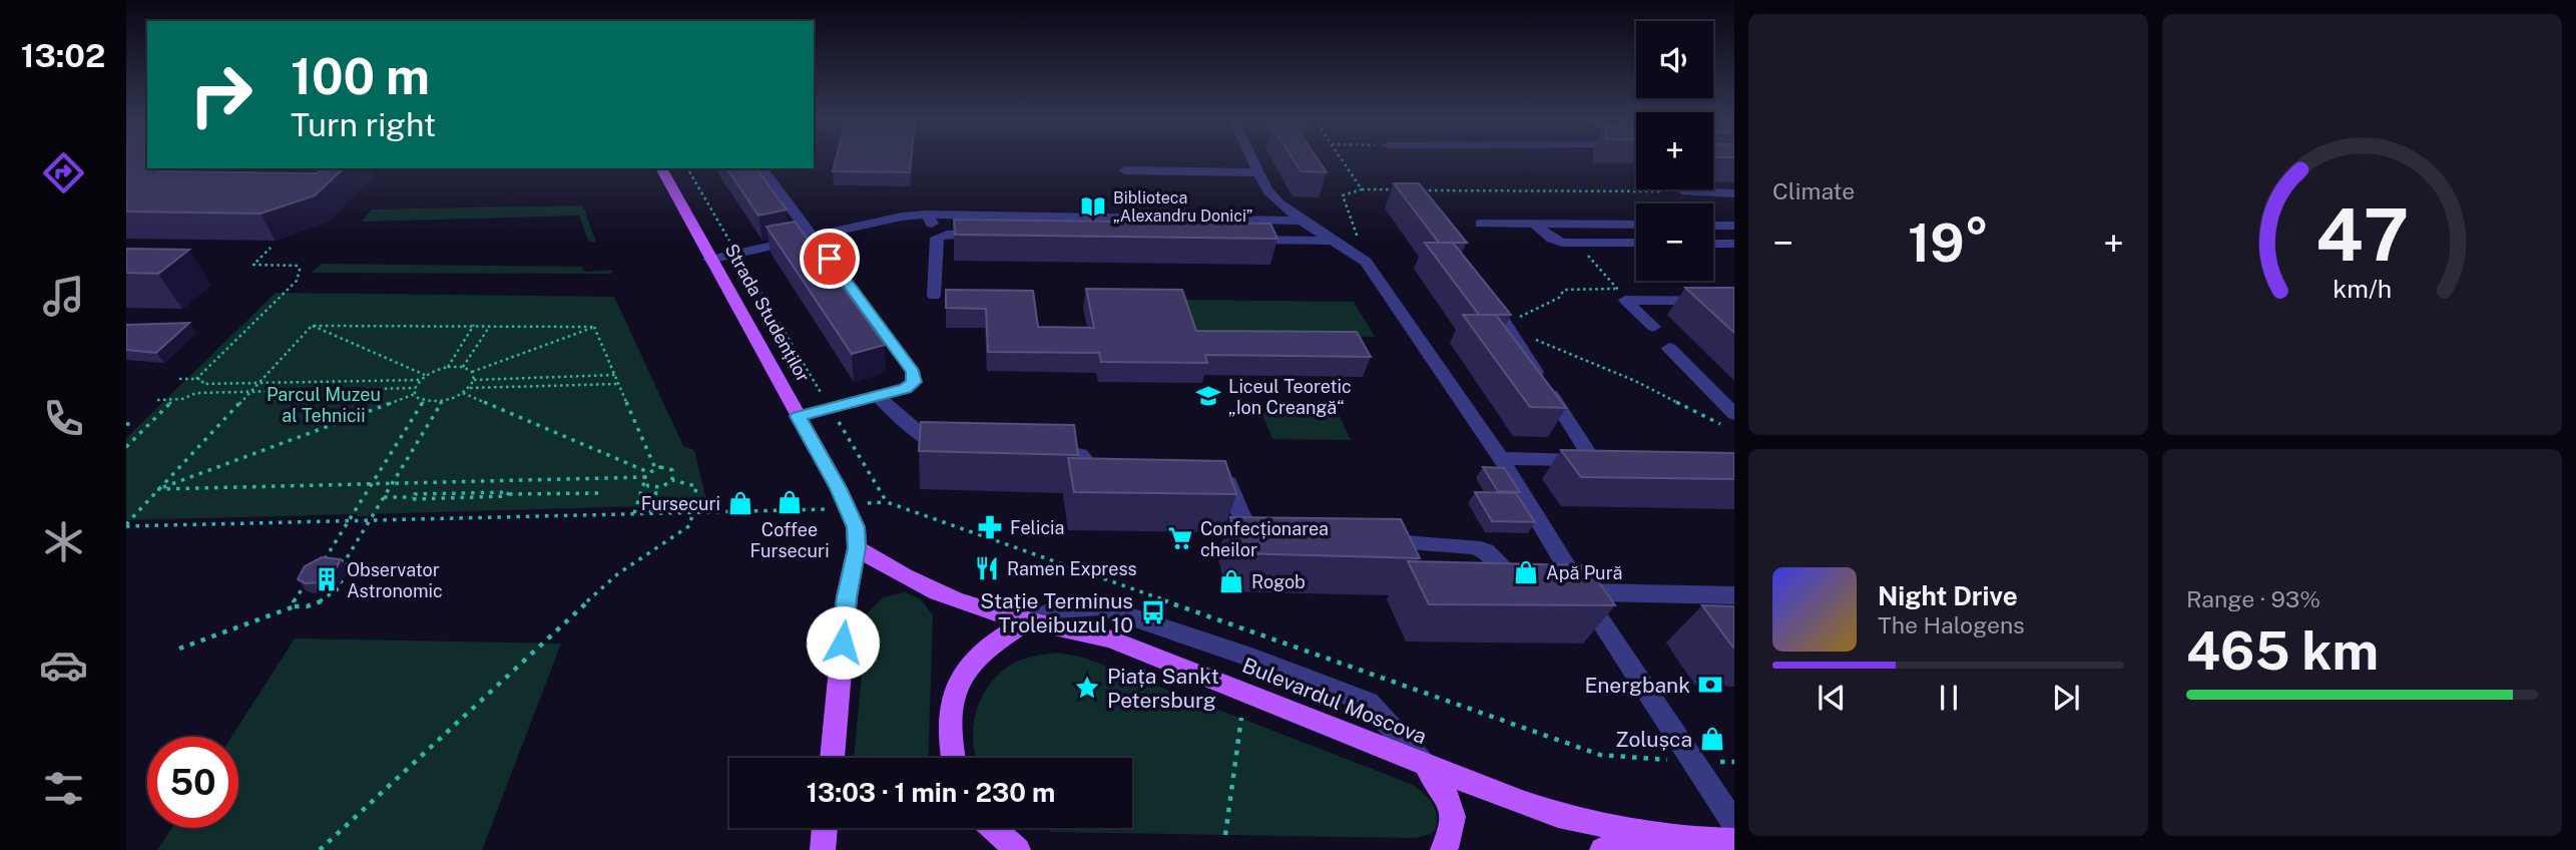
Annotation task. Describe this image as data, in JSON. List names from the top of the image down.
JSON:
{
  "streets": {
    "main road": ["Strada Studenților", "Bulevardul Moscova"]
  },
  "crossings": [
    ["Strada Studenților", "Bulevardul Moscova"]
  ],
  "parks": ["Parcul Muzeu al Tehnicii"],
  "places": {
    "library": ["Biblioteca „Alexandru Donici”"],
    "school or university": ["Liceul Teoretic „Ion Creangă“"],
    "shop": [
      "Coffee Fursecuri",
      "Fursecuri",
      "Apă Pură",
      "Rogob",
      "Zolușca"
    ],
    "pharmacy": ["Felicia"],
    "supermarket": ["Confecționarea cheilor"],
    "restaurant": ["Ramen Express"],
    "building": ["Observator Astronomic"],
    "bus stop": ["Stație Terminus Troleibuzul 10"],
    "bank": ["Energbank"],
    "place": ["Piața Sankt Petersburg"]
  },
  "page": {
    "tabs": "13:02",
    "tile": [
      "Climate",
      ["Range · 93%", "465 km"]
    ],
    "map_buttons": ["+", "−"],
    "turn": ["100 m", "Turn right"],
    "heat": ["−", "19°", "+"],
    "song": ["Night Drive", "The Halogens"],
    "limit": "50",
    "trip": "13:03 · 1 min · 230 m",
    "gauge": ["47", "km/h"]
  }
}
